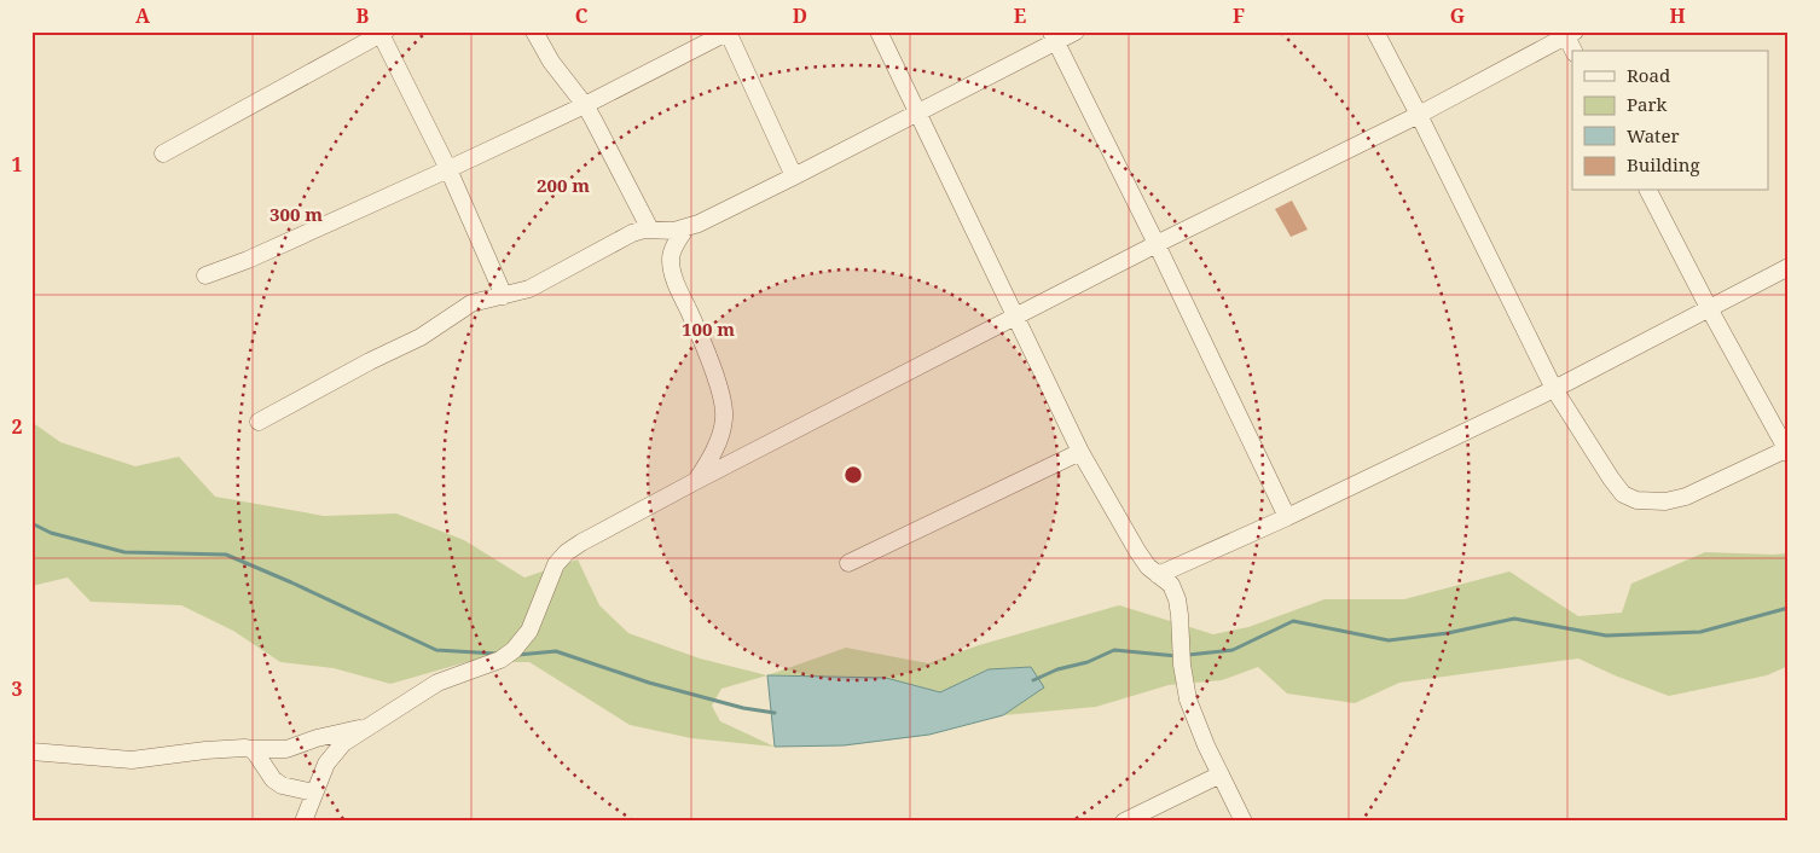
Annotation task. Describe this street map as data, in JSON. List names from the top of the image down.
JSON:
{
  "legend": [
    "Road",
    "Park",
    "Water",
    "Building"
  ],
  "grid": {
    "columns": [
      "A",
      "B",
      "C",
      "D",
      "E",
      "F",
      "G",
      "H"
    ],
    "rows": ["1", "2", "3"]
  },
  "rings": ["200 m", "300 m", "100 m"]
}
